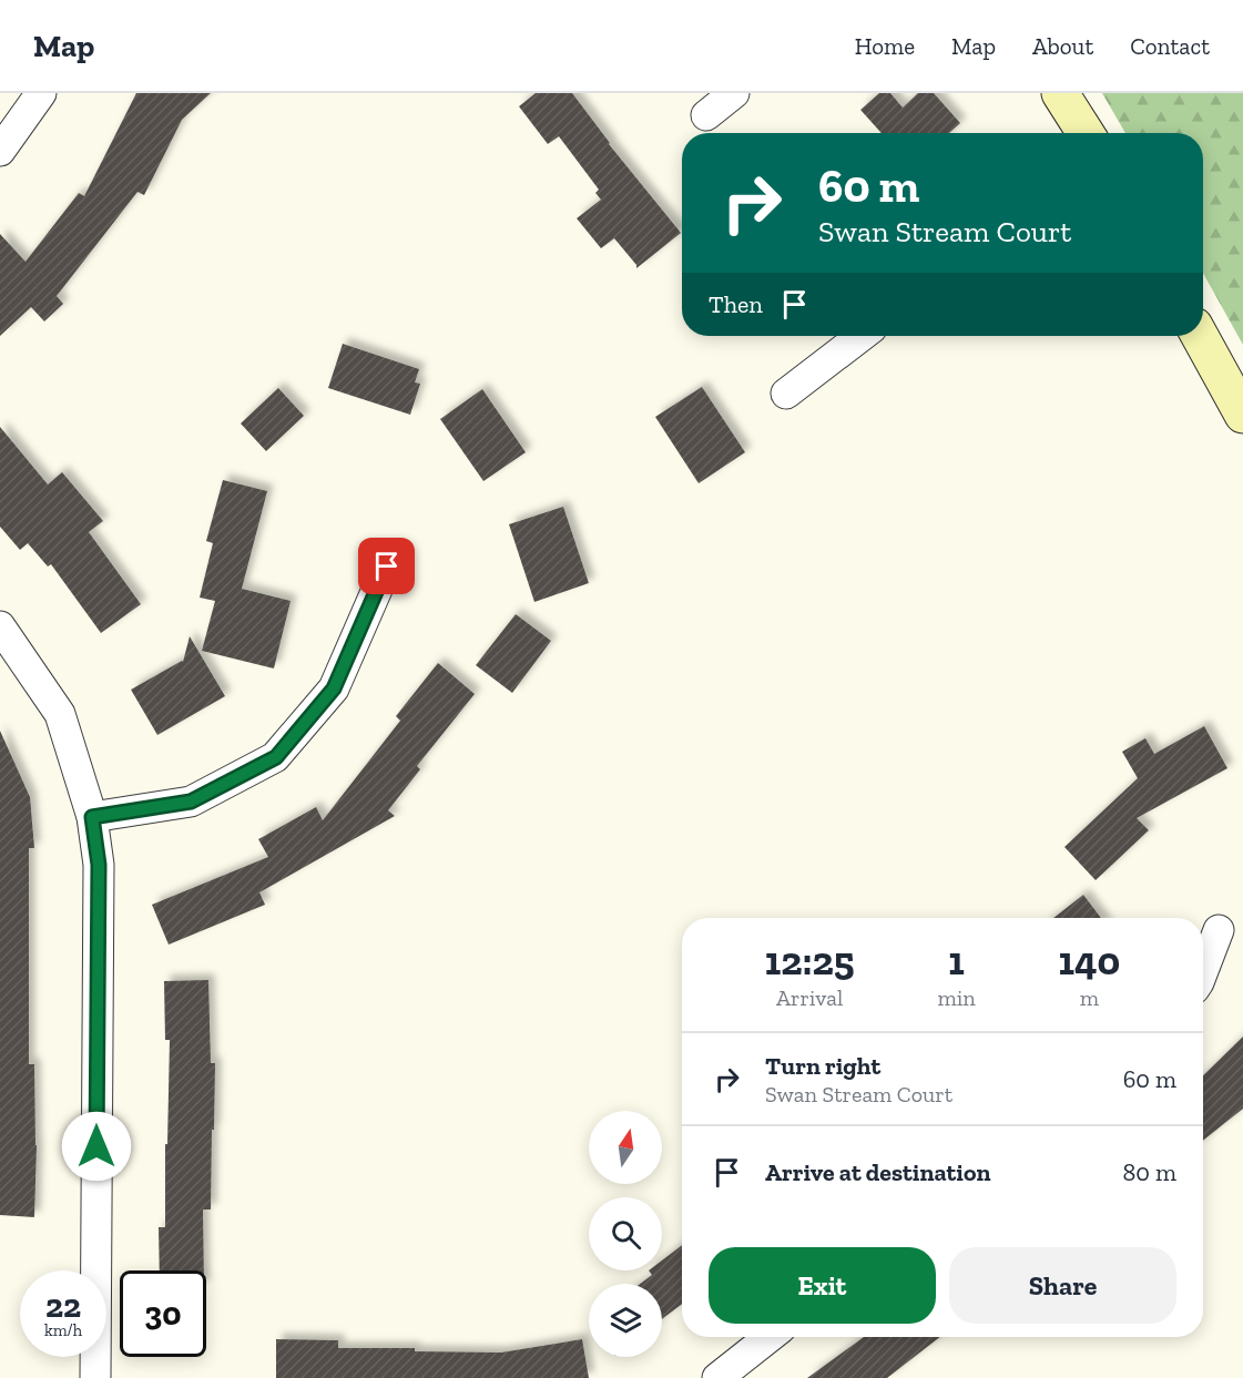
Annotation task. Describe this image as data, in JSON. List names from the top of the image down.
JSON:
{
  "north": "top",
  "page": {
    "header": "Map",
    "nav": [
      "Home",
      "Map",
      "About",
      "Contact"
    ],
    "turn": ["60 m", "Swan Stream Court"],
    "then": "Then",
    "eta": [
      "12:25",
      "Arrival",
      "1",
      "min",
      "140",
      "m"
    ],
    "list": [
      {
        "name": "Turn right",
        "note": "Swan Stream Court",
        "value": "60 m"
      },
      {
        "name": "Arrive at destination",
        "value": "80 m"
      }
    ],
    "buttons": ["Exit", "Share"],
    "speed": "22 km/h",
    "limit": "30"
  }
}
